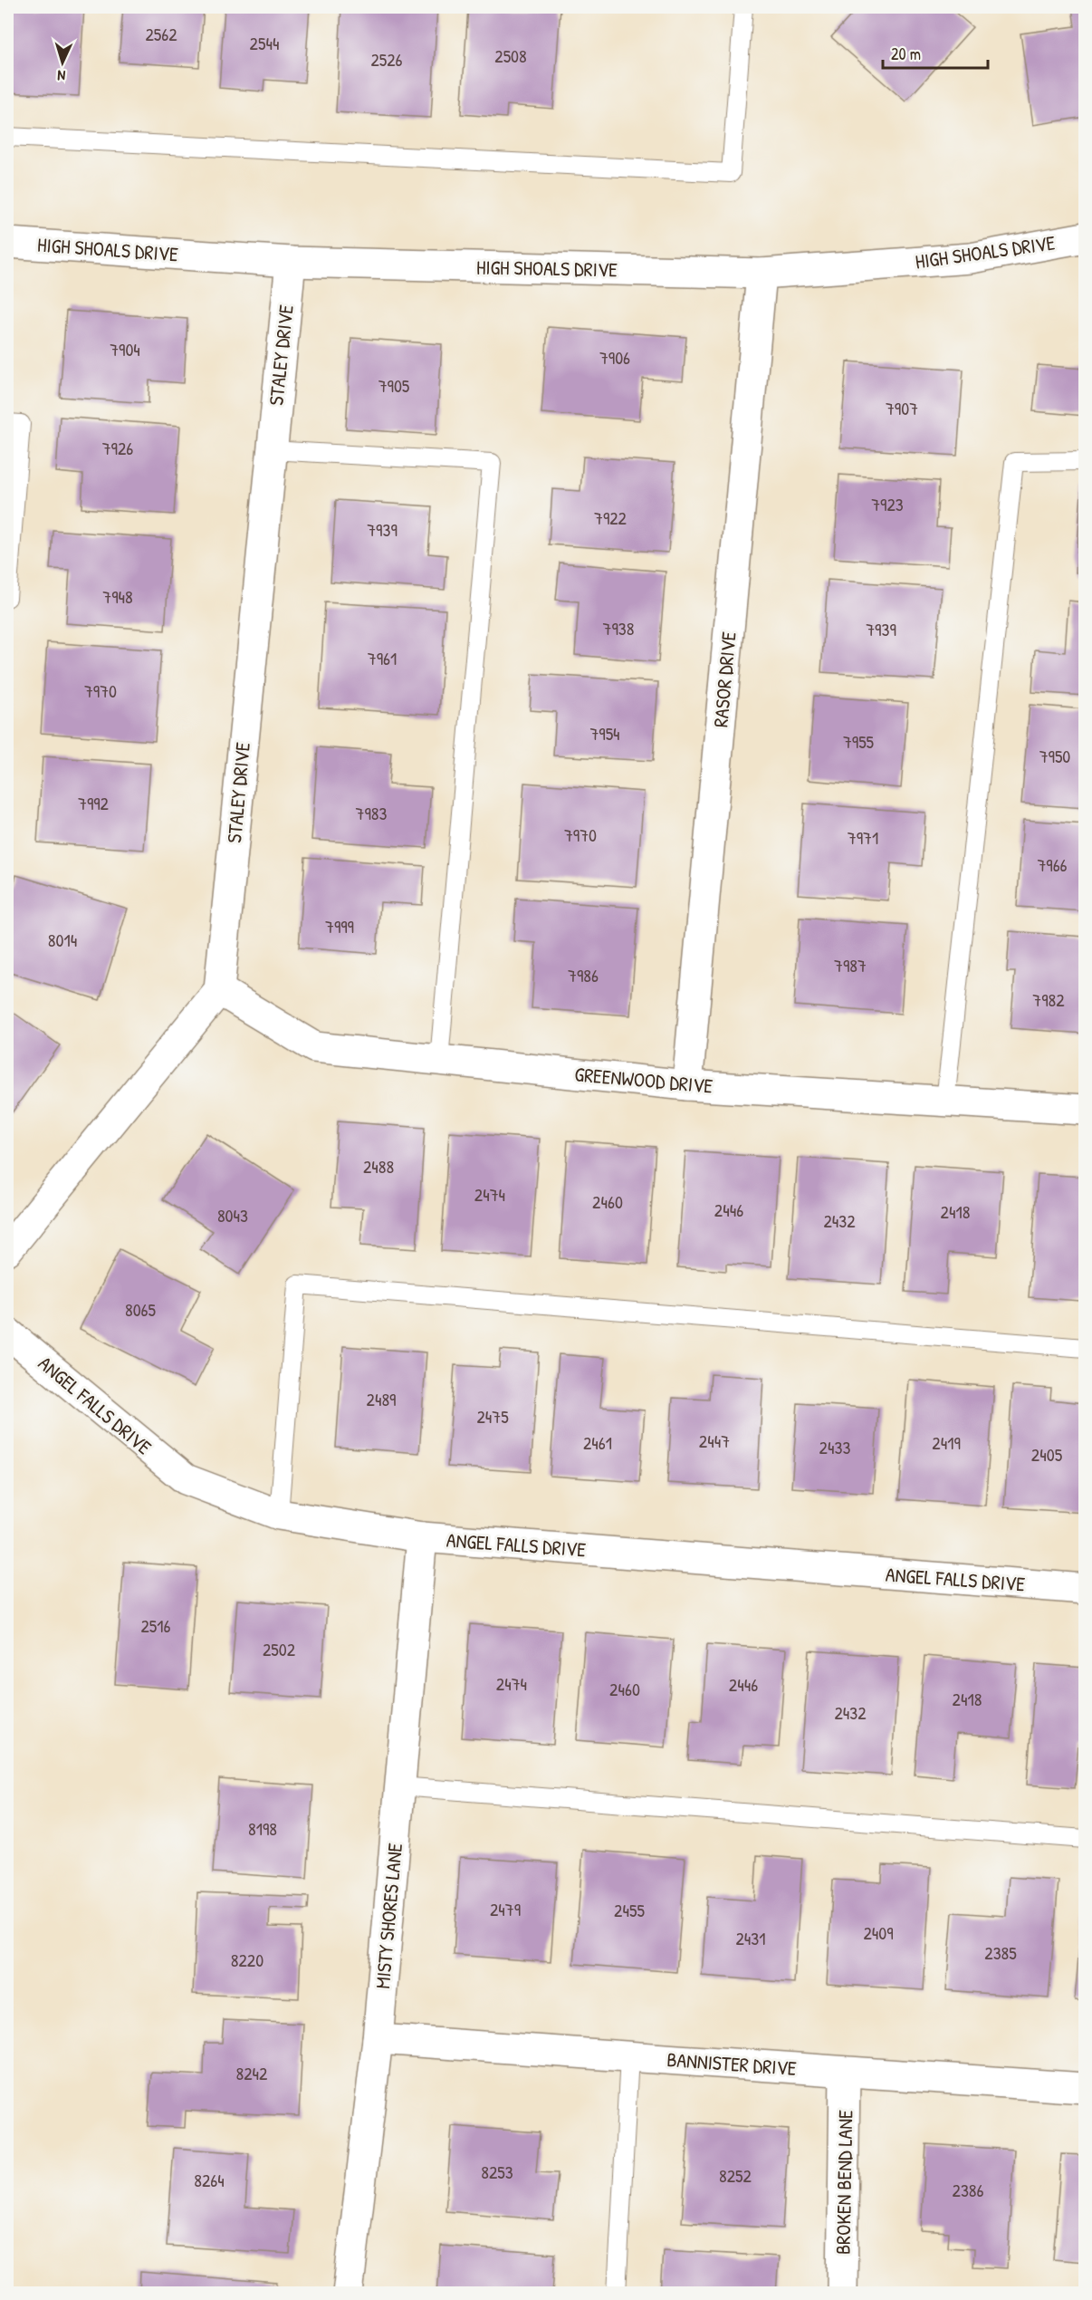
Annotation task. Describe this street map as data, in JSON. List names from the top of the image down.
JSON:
{
  "streets": {
    "street": [
      "HIGH SHOALS DRIVE",
      "STALEY DRIVE",
      "RASOR DRIVE",
      "GREENWOOD DRIVE",
      "ANGEL FALLS DRIVE",
      "MISTY SHORES LANE",
      "BANNISTER DRIVE",
      "BROKEN BEND LANE"
    ]
  },
  "crossings": [
    ["HIGH SHOALS DRIVE", "STALEY DRIVE"],
    ["HIGH SHOALS DRIVE", "RASOR DRIVE"],
    ["STALEY DRIVE", "GREENWOOD DRIVE"],
    ["RASOR DRIVE", "GREENWOOD DRIVE"],
    ["ANGEL FALLS DRIVE", "MISTY SHORES LANE"],
    ["MISTY SHORES LANE", "BANNISTER DRIVE"],
    ["BANNISTER DRIVE", "BROKEN BEND LANE"]
  ],
  "house_numbers": [
    "2562",
    "2544",
    "2508",
    "2526",
    "7904",
    "7906",
    "7905",
    "7907",
    "7926",
    "7923",
    "7922",
    "7939",
    "7948",
    "7938",
    "7939",
    "7961",
    "7970",
    "7954",
    "7955",
    "7950",
    "7992",
    "7983",
    "7970",
    "7971",
    "7966",
    "7999",
    "8014",
    "7987",
    "7986",
    "7982",
    "2488",
    "2474",
    "2460",
    "2446",
    "2418",
    "8043",
    "2432",
    "8065",
    "2489",
    "2475",
    "2447",
    "2461",
    "2419",
    "2433",
    "2405",
    "2516",
    "2502",
    "2474",
    "2446",
    "2460",
    "2418",
    "2432",
    "8198",
    "2479",
    "2455",
    "2409",
    "2431",
    "2385",
    "8220",
    "8242",
    "8253",
    "8252",
    "8264",
    "2386"
  ],
  "scale_bar": "20 m",
  "north": "bottom"
}
